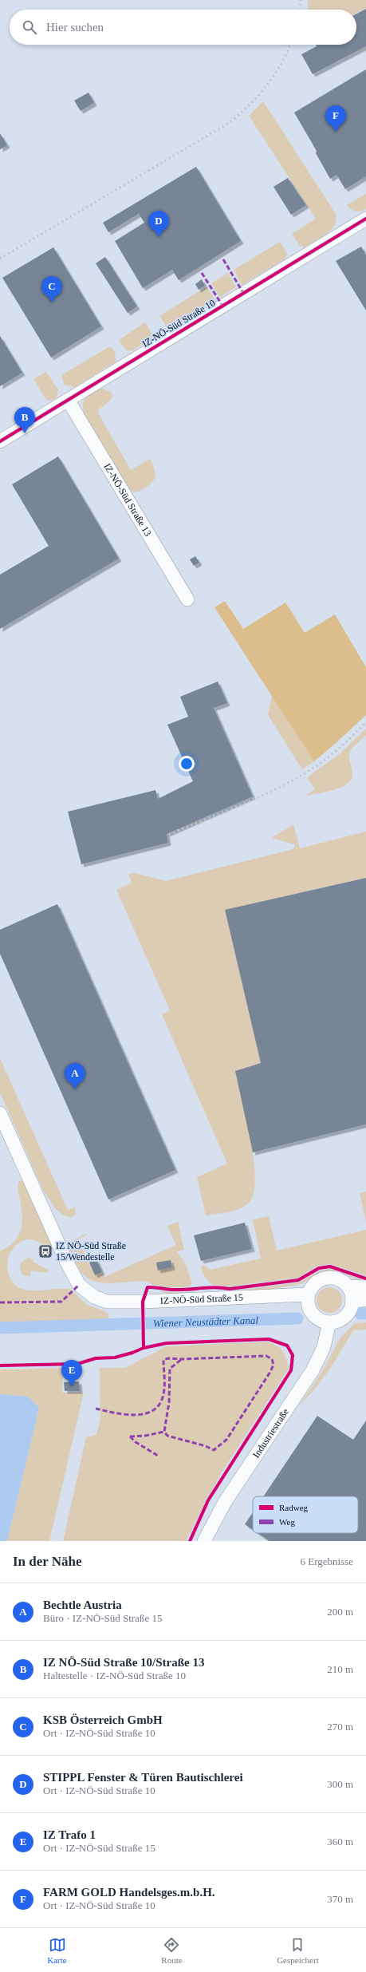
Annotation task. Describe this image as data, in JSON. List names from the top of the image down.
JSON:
{
  "streets": {
    "street": [
      "IZ-NÖ-Süd Straße 10",
      "IZ-NÖ-Süd Straße 13",
      "IZ-NÖ-Süd Straße 15",
      "Industriestraße"
    ]
  },
  "crossings": [
    ["IZ-NÖ-Süd Straße 10", "IZ-NÖ-Süd Straße 13"],
    ["IZ-NÖ-Süd Straße 15", "Industriestraße"]
  ],
  "water": ["Wiener Neustädter Kanal"],
  "places": {
    "bus stop": ["IZ NÖ-Süd Straße 15/Wendestelle"]
  },
  "legend": ["Radweg", "Weg"],
  "page": {
    "search": "Hier suchen",
    "pins": [
      "F",
      "D",
      "C",
      "B",
      "A",
      "E"
    ],
    "heading": ["In der Nähe", "6 Ergebnisse"],
    "list": [
      {
        "mark": "A",
        "name": "Bechtle Austria",
        "note": "Büro · IZ-NÖ-Süd Straße 15",
        "value": "200 m"
      },
      {
        "mark": "B",
        "name": "IZ NÖ-Süd Straße 10/Straße 13",
        "note": "Haltestelle · IZ-NÖ-Süd Straße 10",
        "value": "210 m"
      },
      {
        "mark": "C",
        "name": "KSB Österreich GmbH",
        "note": "Ort · IZ-NÖ-Süd Straße 10",
        "value": "270 m"
      },
      {
        "mark": "D",
        "name": "STIPPL Fenster & Türen Bautischlerei",
        "note": "Ort · IZ-NÖ-Süd Straße 10",
        "value": "300 m"
      },
      {
        "mark": "E",
        "name": "IZ Trafo 1",
        "note": "Ort · IZ-NÖ-Süd Straße 15",
        "value": "360 m"
      },
      {
        "mark": "F",
        "name": "FARM GOLD Handelsges.m.b.H.",
        "note": "Ort · IZ-NÖ-Süd Straße 10",
        "value": "370 m"
      }
    ],
    "nav": ["Karte", "Route", "Gespeichert"]
  }
}
